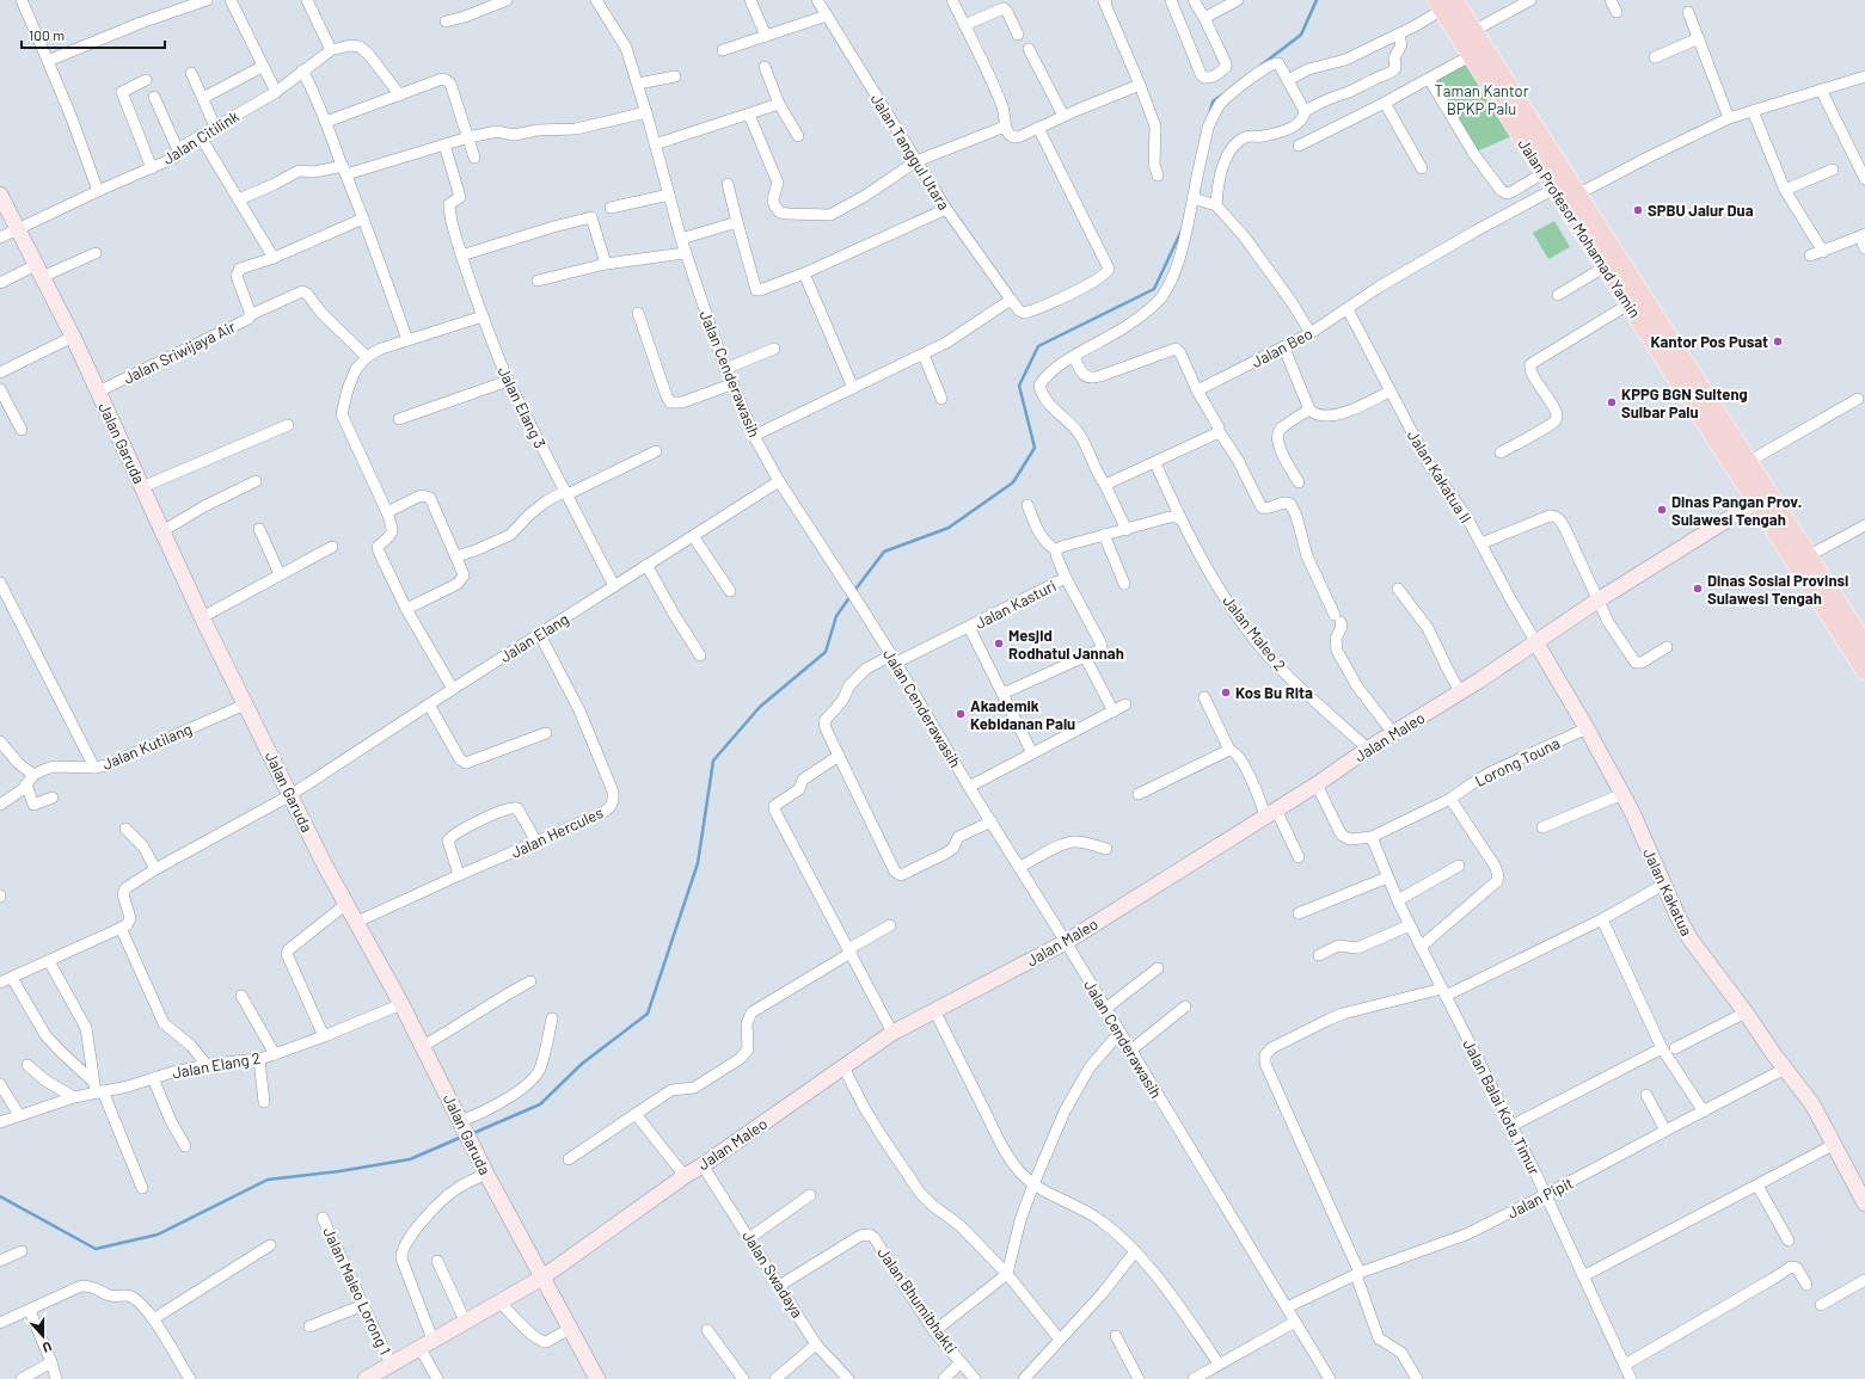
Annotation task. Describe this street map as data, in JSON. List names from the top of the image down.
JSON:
{
  "streets": {
    "main road": ["Jalan Profesor Mohamad Yamin"],
    "street": [
      "Jalan Citilink",
      "Jalan Tanggul Utara",
      "Jalan Beo",
      "Jalan Sriwijaya Air",
      "Jalan Cenderawasih",
      "Jalan Elang 3",
      "Jalan Garuda",
      "Jalan Kakatua II",
      "Jalan Kasturi",
      "Jalan Maleo 2",
      "Jalan Elang",
      "Jalan Maleo",
      "Jalan Kutilang",
      "Lorong Touna",
      "Jalan Hercules",
      "Jalan Kakatua",
      "Jalan Elang 2",
      "Jalan Balai Kota Timur",
      "Jalan Pipit",
      "Jalan Swadaya",
      "Jalan Maleo Lorong 1",
      "Jalan Bhumibhakti"
    ]
  },
  "crossings": [
    ["Jalan Citilink", "Jalan Garuda"],
    ["Jalan Profesor Mohamad Yamin", "Jalan Beo"],
    ["Jalan Profesor Mohamad Yamin", "Jalan Maleo"],
    ["Jalan Beo", "Jalan Kakatua II"],
    ["Jalan Sriwijaya Air", "Jalan Garuda"],
    ["Jalan Cenderawasih", "Jalan Kasturi"],
    ["Jalan Cenderawasih", "Jalan Elang"],
    ["Jalan Cenderawasih", "Jalan Maleo"],
    ["Jalan Cenderawasih", "Jalan Pipit"],
    ["Jalan Elang 3", "Jalan Elang"],
    ["Jalan Garuda", "Jalan Elang"],
    ["Jalan Garuda", "Jalan Maleo"],
    ["Jalan Garuda", "Jalan Kutilang"],
    ["Jalan Garuda", "Jalan Hercules"],
    ["Jalan Garuda", "Jalan Elang 2"],
    ["Jalan Kakatua II", "Jalan Maleo"],
    ["Jalan Kakatua II", "Jalan Kakatua"],
    ["Jalan Maleo 2", "Jalan Maleo"],
    ["Jalan Elang", "Jalan Hercules"],
    ["Jalan Maleo", "Jalan Kakatua"],
    ["Jalan Maleo", "Jalan Swadaya"],
    ["Jalan Maleo", "Jalan Maleo Lorong 1"],
    ["Lorong Touna", "Jalan Kakatua"],
    ["Lorong Touna", "Jalan Balai Kota Timur"],
    ["Jalan Kakatua", "Jalan Pipit"],
    ["Jalan Balai Kota Timur", "Jalan Pipit"],
    ["Jalan Swadaya", "Jalan Bhumibhakti"]
  ],
  "parks": ["Taman Kantor BPKP Palu"],
  "places": [
    "SPBU Jalur Dua",
    "Kantor Pos Pusat",
    "KPPG BGN Sulteng Sulbar Palu",
    "Dinas Pangan Prov. Sulawesi Tengah",
    "Dinas Sosial Provinsi Sulawesi Tengah",
    "Mesjid Rodhatul Jannah",
    "Kos Bu Rita",
    "Akademik Kebidanan Palu"
  ],
  "scale_bar": "100 m",
  "north": "bottom"
}
